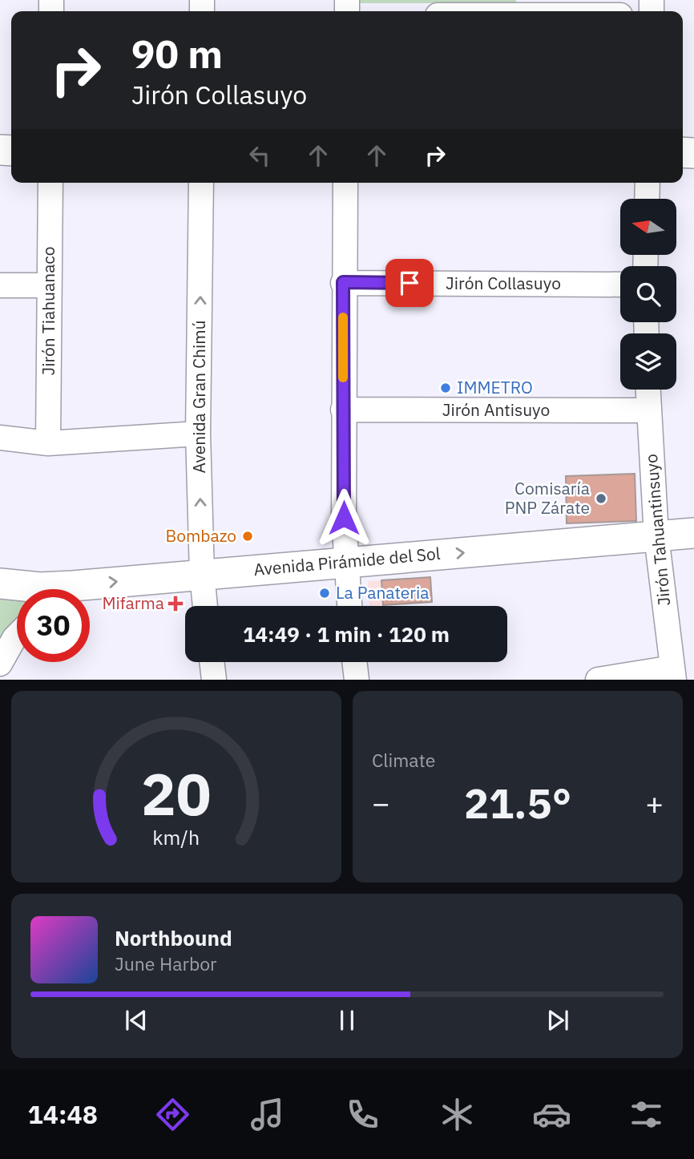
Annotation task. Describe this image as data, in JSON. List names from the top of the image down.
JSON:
{
  "streets": {
    "main road": ["Avenida Pirámide del Sol"],
    "street": [
      "Jirón Collasuyo",
      "Jirón Tiahuanaco",
      "Avenida Gran Chimú",
      "Jirón Antisuyo",
      "Jirón Tahuantinsuyo"
    ]
  },
  "crossings": [
    ["Avenida Gran Chimú", "Avenida Pirámide del Sol"],
    ["Jirón Antisuyo", "Jirón Tahuantinsuyo"],
    ["Jirón Tahuantinsuyo", "Avenida Pirámide del Sol"]
  ],
  "one_way": ["Avenida Pirámide del Sol"],
  "places": {
    "other": [
      "IMMETRO",
      "Comisaría PNP Zárate",
      "Bombazo",
      "La Panateria"
    ],
    "health": ["Mifarma"]
  },
  "north": "left",
  "page": {
    "turn": ["90 m", "Jirón Collasuyo"],
    "limit": "30",
    "trip": "14:49 · 1 min · 120 m",
    "tile": "Climate",
    "heat": ["−", "21.5°", "+"],
    "song": ["Northbound", "June Harbor"],
    "tabs": "14:48",
    "gauge": ["20", "km/h"]
  }
}
